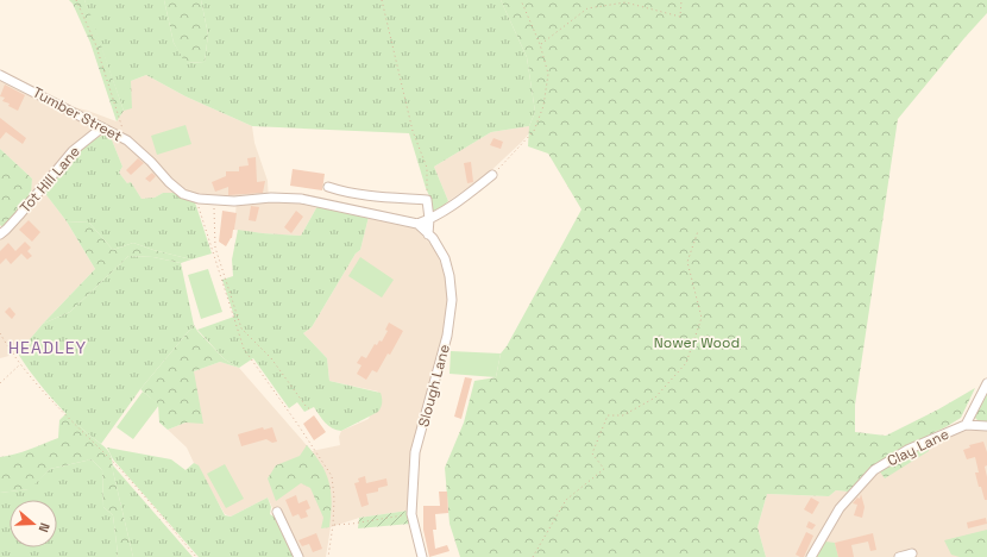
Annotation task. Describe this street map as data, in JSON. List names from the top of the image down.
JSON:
{
  "streets": {
    "street": [
      "Tumber Street",
      "Tot Hill Lane",
      "Slough Lane",
      "Clay Lane"
    ]
  },
  "crossings": [
    ["Tumber Street", "Tot Hill Lane"],
    ["Tumber Street", "Slough Lane"]
  ],
  "districts": ["HEADLEY"],
  "parks": ["Nower Wood"],
  "north": "right"
}
